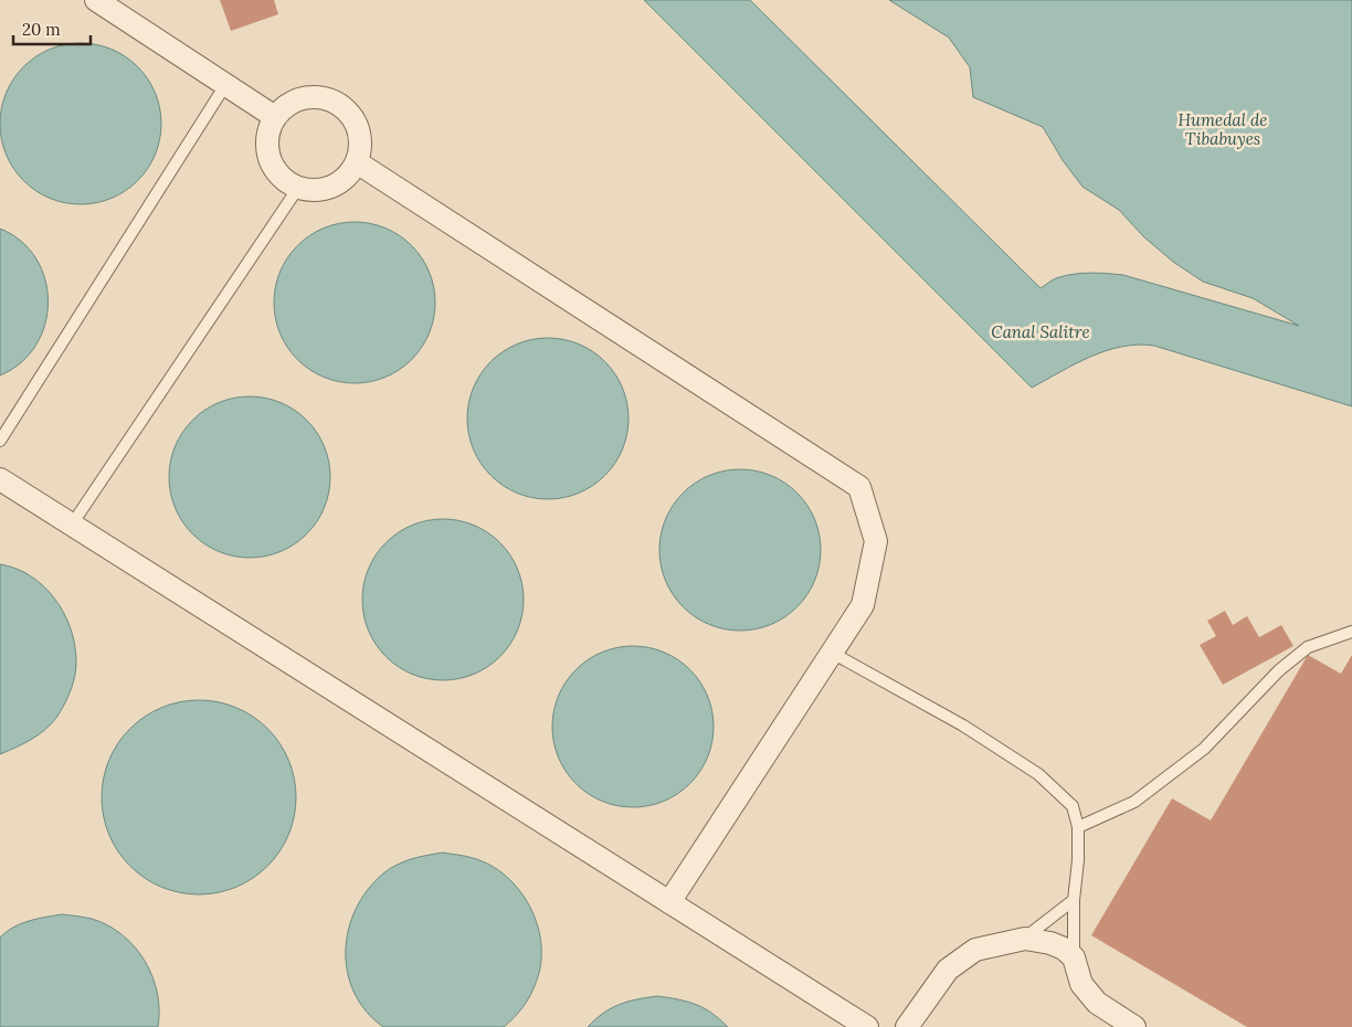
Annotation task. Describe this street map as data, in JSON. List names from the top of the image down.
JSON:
{
  "water": ["Humedal de Tibabuyes", "Canal Salitre"],
  "scale_bar": "20 m"
}
